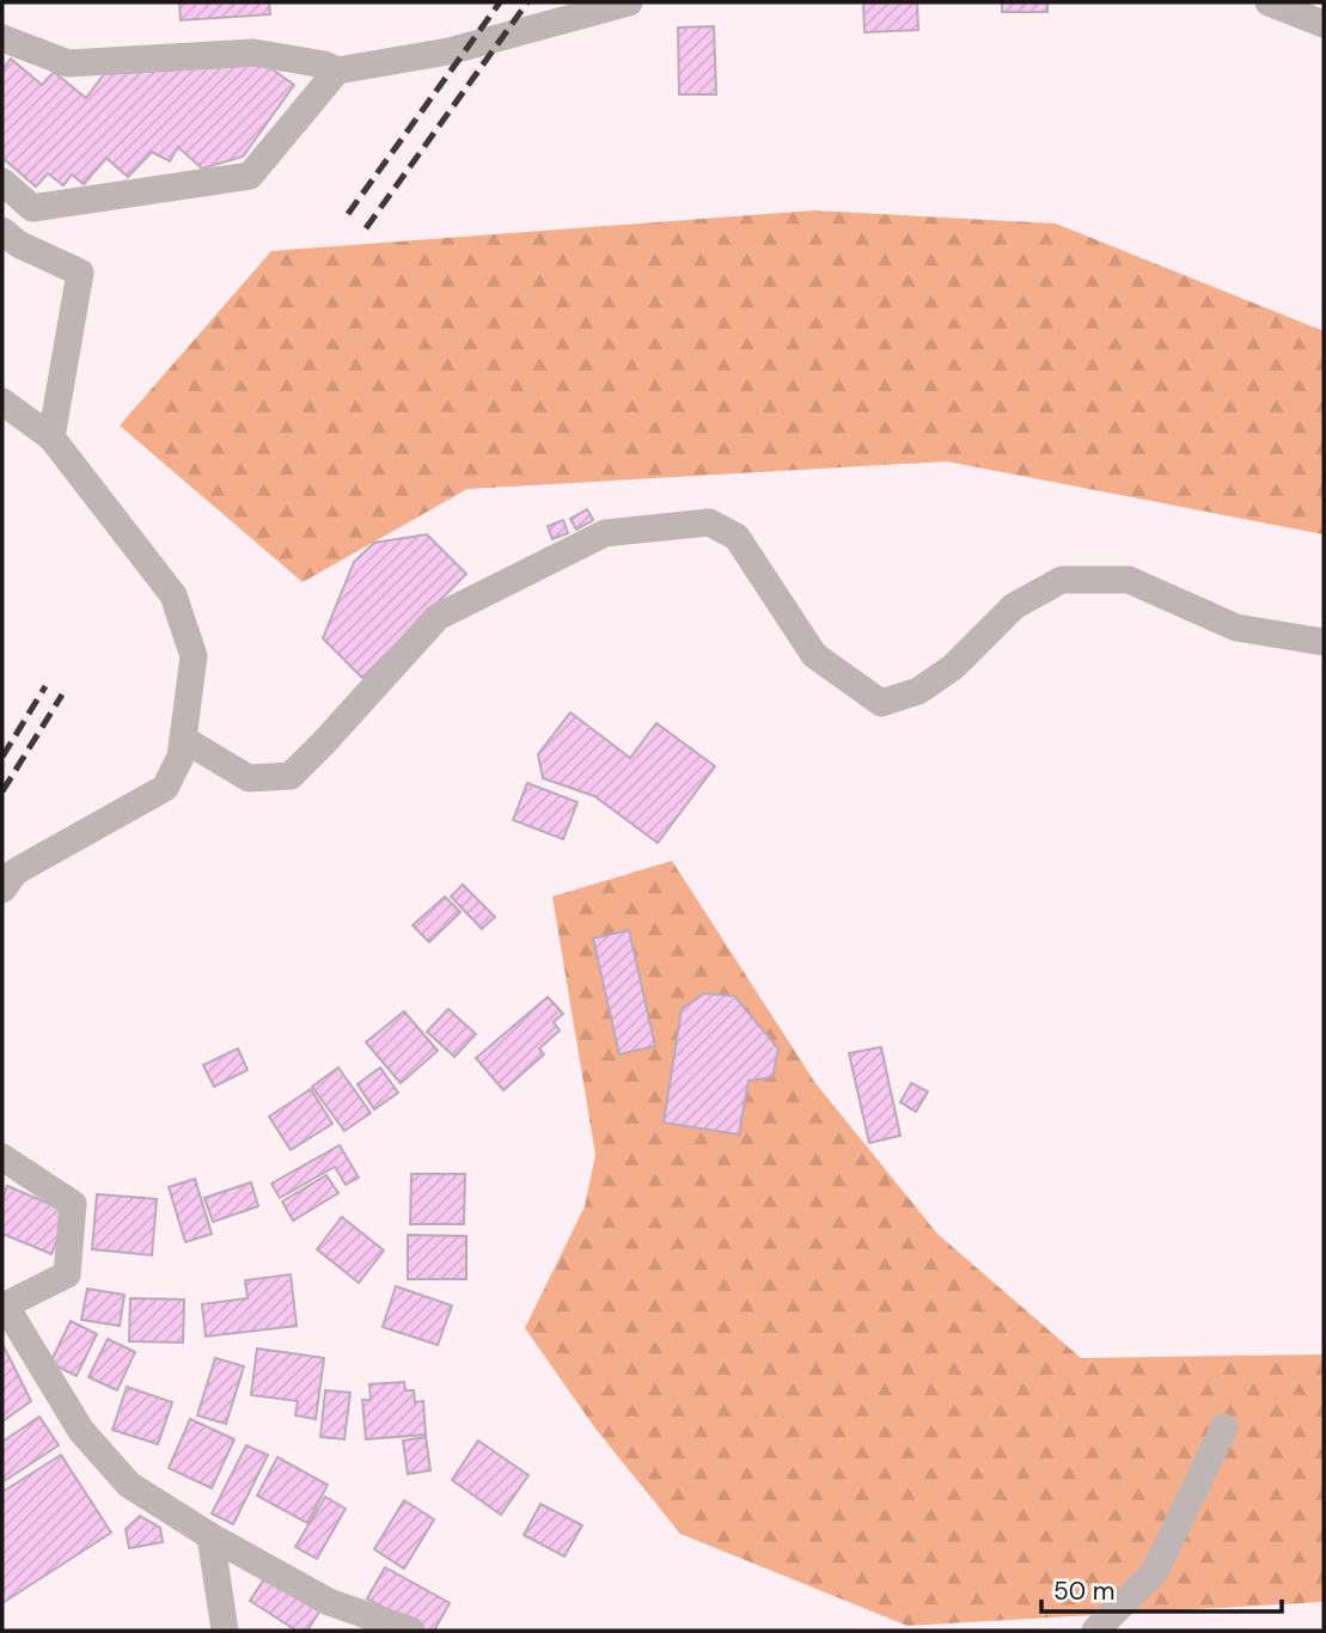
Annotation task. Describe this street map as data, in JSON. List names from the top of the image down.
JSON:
{
  "scale_bar": "50 m"
}
